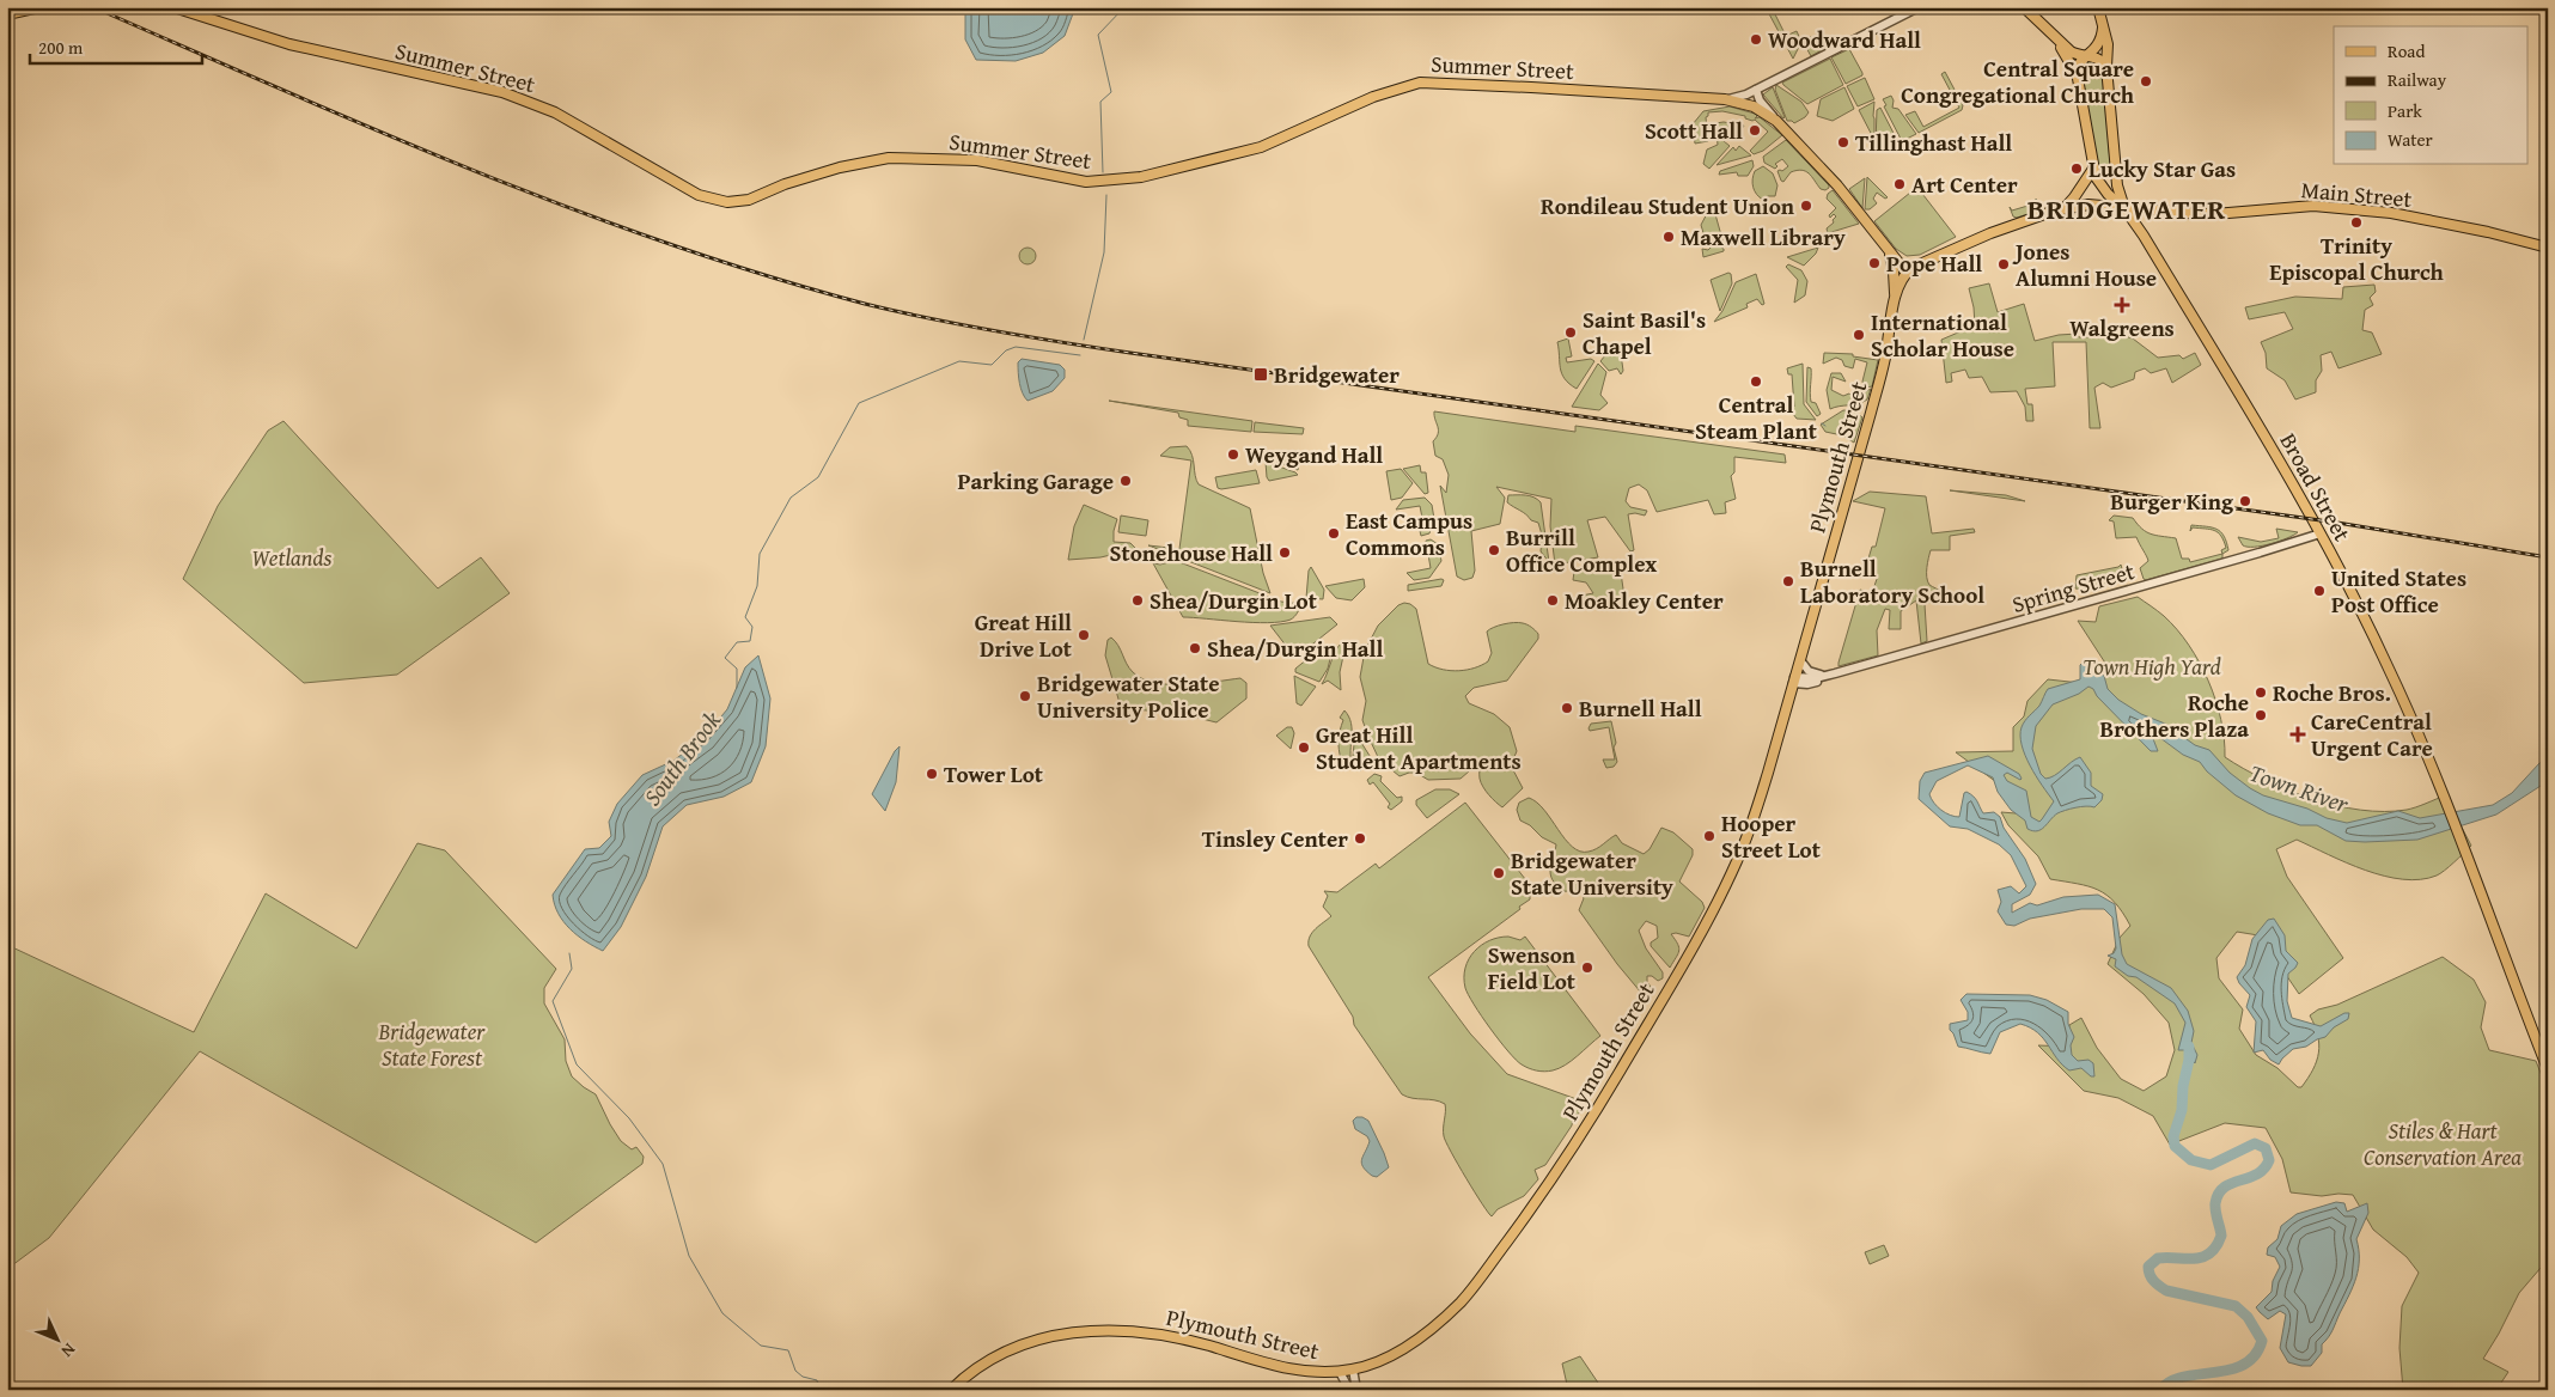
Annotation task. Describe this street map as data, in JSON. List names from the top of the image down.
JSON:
{
  "streets": {
    "main road": [
      "Summer Street",
      "Main Street",
      "Plymouth Street",
      "Broad Street"
    ],
    "street": ["Spring Street"]
  },
  "crossings": [
    ["Summer Street", "Plymouth Street"],
    ["Main Street", "Broad Street"],
    ["Plymouth Street", "Spring Street"],
    ["Broad Street", "Spring Street"]
  ],
  "districts": ["BRIDGEWATER"],
  "water": ["South Brook", "Town River"],
  "parks": [
    "Wetlands",
    "Town High Yard",
    "Bridgewater State Forest",
    "Stiles & Hart Conservation Area"
  ],
  "places": {
    "other": [
      "Woodward Hall",
      "Central Square Congregational Church",
      "Scott Hall",
      "Tillinghast Hall",
      "Lucky Star Gas",
      "Art Center",
      "Rondileau Student Union",
      "Trinity Episcopal Church",
      "Maxwell Library",
      "Pope Hall",
      "Jones Alumni House",
      "Saint Basil's Chapel",
      "International Scholar House",
      "Central Steam Plant",
      "Weygand Hall",
      "Parking Garage",
      "Burger King",
      "East Campus Commons",
      "Burrill Office Complex",
      "Stonehouse Hall",
      "Burnell Laboratory School",
      "United States Post Office",
      "Shea/Durgin Lot",
      "Moakley Center",
      "Great Hill Drive Lot",
      "Shea/Durgin Hall",
      "Roche Bros.",
      "Bridgewater State University Police",
      "Burnell Hall",
      "Roche Brothers Plaza",
      "Great Hill Student Apartments",
      "Tower Lot",
      "Hooper Street Lot",
      "Tinsley Center",
      "Bridgewater State University",
      "Swenson Field Lot"
    ],
    "health": ["Walgreens", "CareCentral Urgent Care"],
    "transit": ["Bridgewater"]
  },
  "legend": [
    "Road",
    "Railway",
    "Park",
    "Water"
  ],
  "scale_bar": "200 m",
  "north": "bottom right"
}
